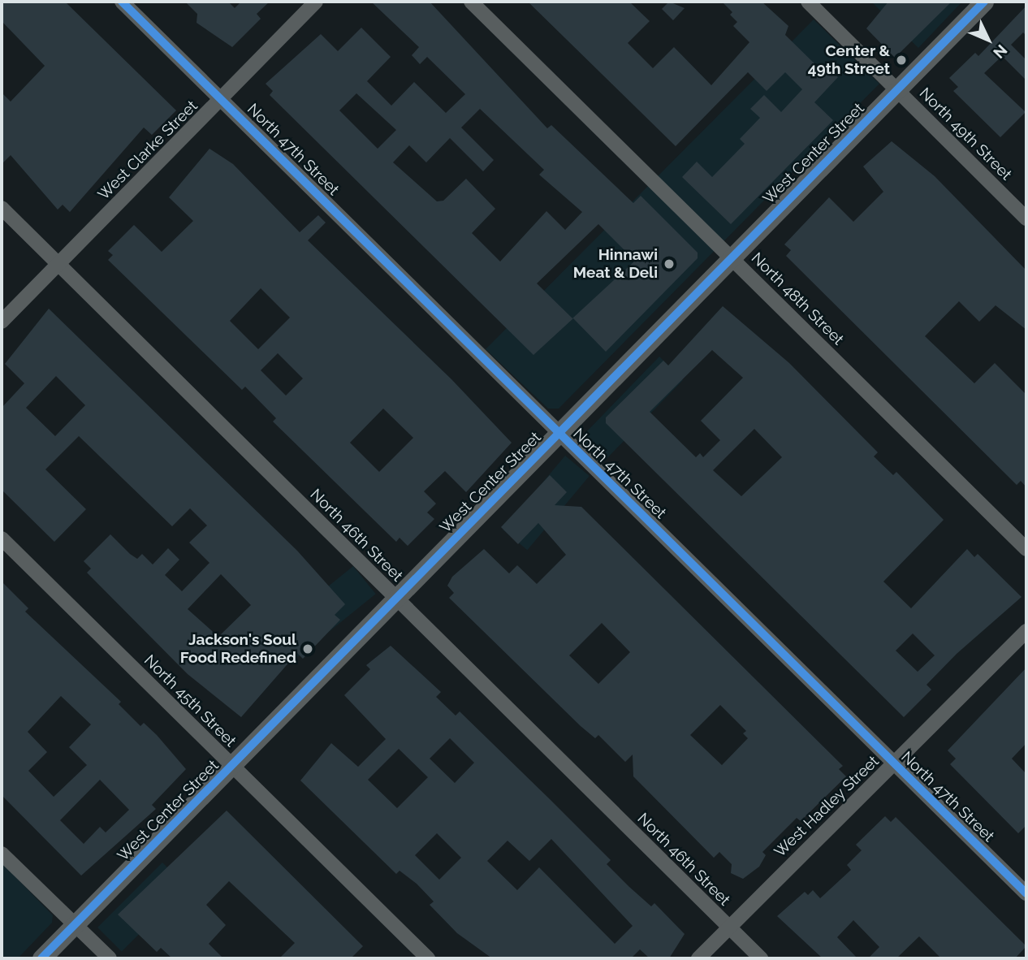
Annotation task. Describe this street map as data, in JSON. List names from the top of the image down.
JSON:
{
  "streets": {
    "street": [
      "North 49th Street",
      "North 47th Street",
      "West Clarke Street",
      "West Center Street",
      "North 48th Street",
      "North 46th Street",
      "North 45th Street",
      "West Hadley Street"
    ]
  },
  "crossings": [
    ["North 49th Street", "West Center Street"],
    ["North 47th Street", "West Clarke Street"],
    ["North 47th Street", "West Center Street"],
    ["North 47th Street", "West Hadley Street"],
    ["West Clarke Street", "North 46th Street"],
    ["West Center Street", "North 48th Street"],
    ["West Center Street", "North 46th Street"],
    ["West Center Street", "North 45th Street"],
    ["North 46th Street", "West Hadley Street"]
  ],
  "places": ["Center & 49th Street", "Hinnawi Meat & Deli", "Jackson's Soul Food Redefined"],
  "north": "bottom right"
}
